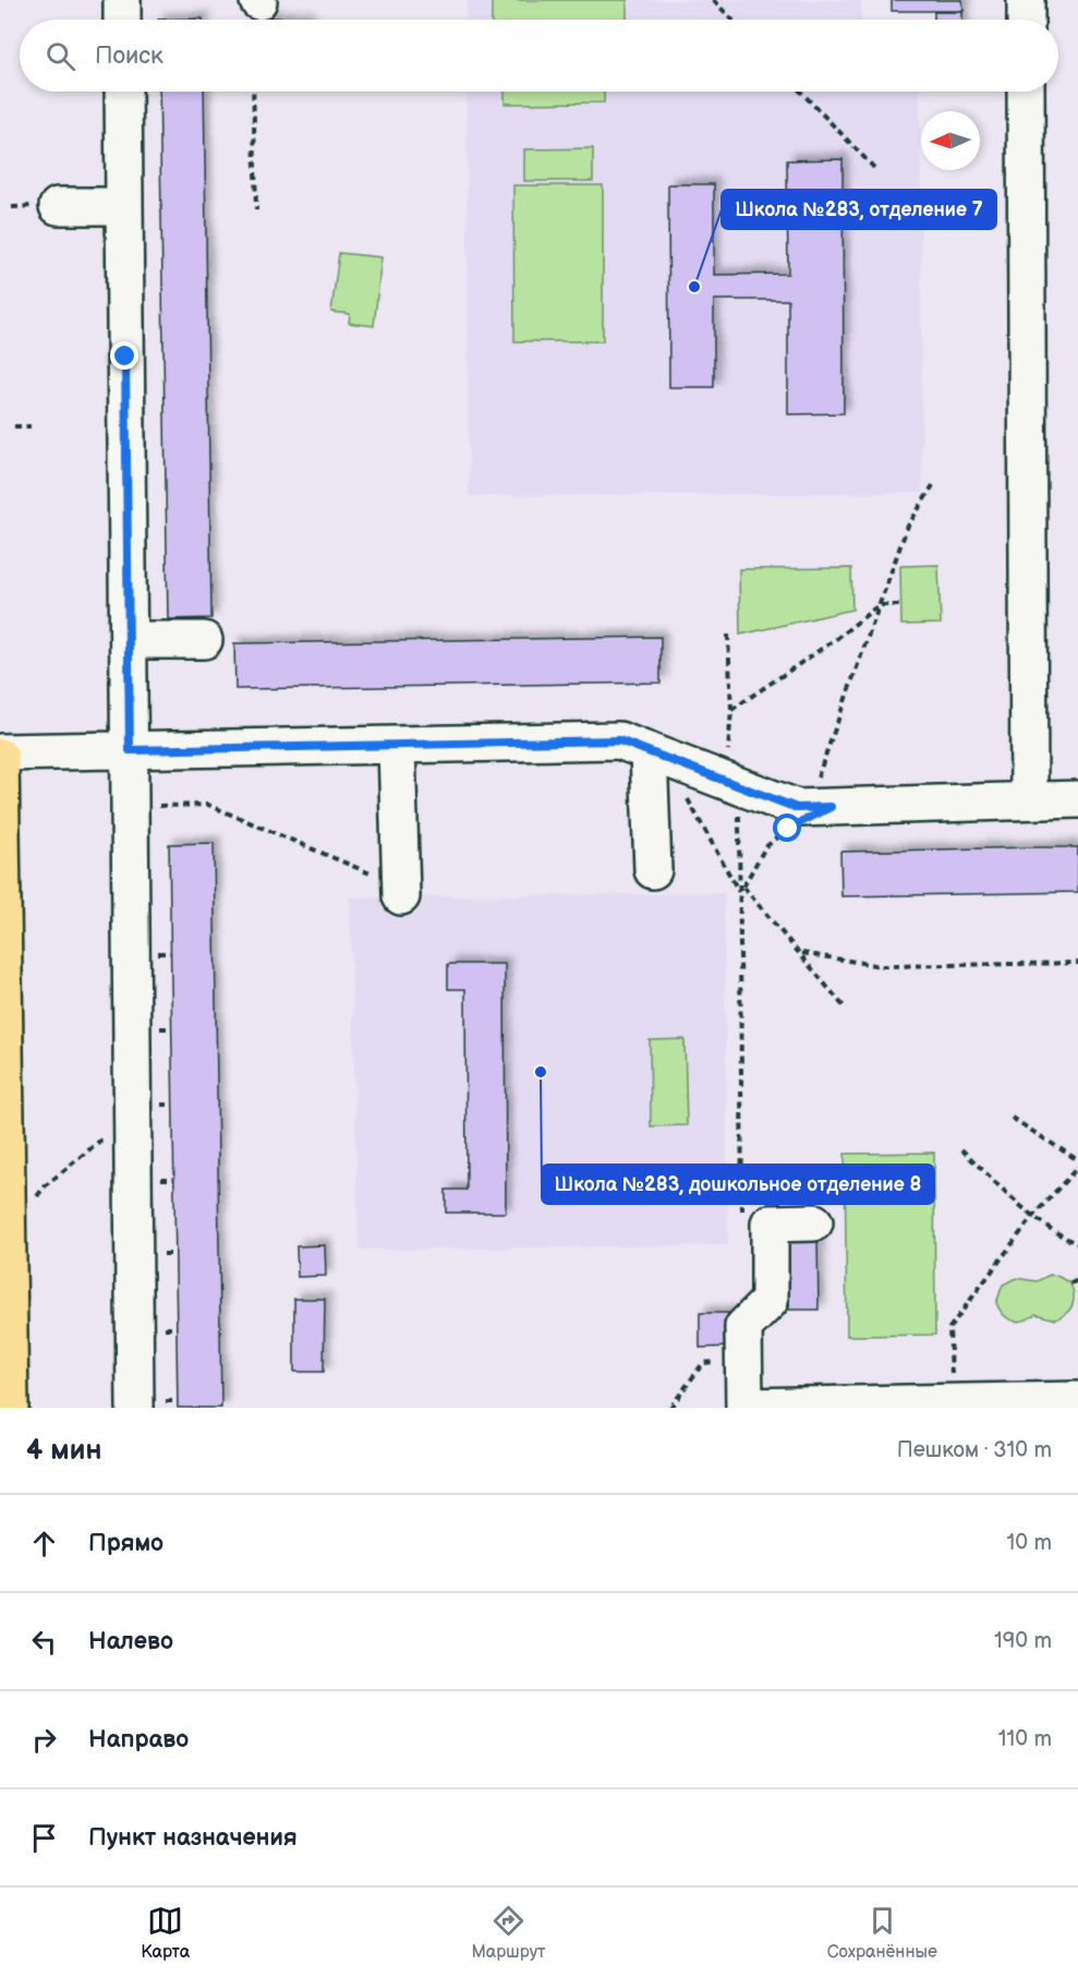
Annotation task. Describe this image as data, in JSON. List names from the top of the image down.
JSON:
{
  "places": ["Школа №283, отделение 7", "Школа №283, дошкольное отделение 8"],
  "north": "left",
  "page": {
    "search": "Поиск",
    "heading": ["4 мин", "Пешком · 310 m"],
    "list": [
      ["Прямо", "10 m"],
      ["Налево", "190 m"],
      ["Направо", "110 m"],
      "Пункт назначения"
    ],
    "nav": ["Карта", "Маршрут", "Сохранённые"]
  }
}
